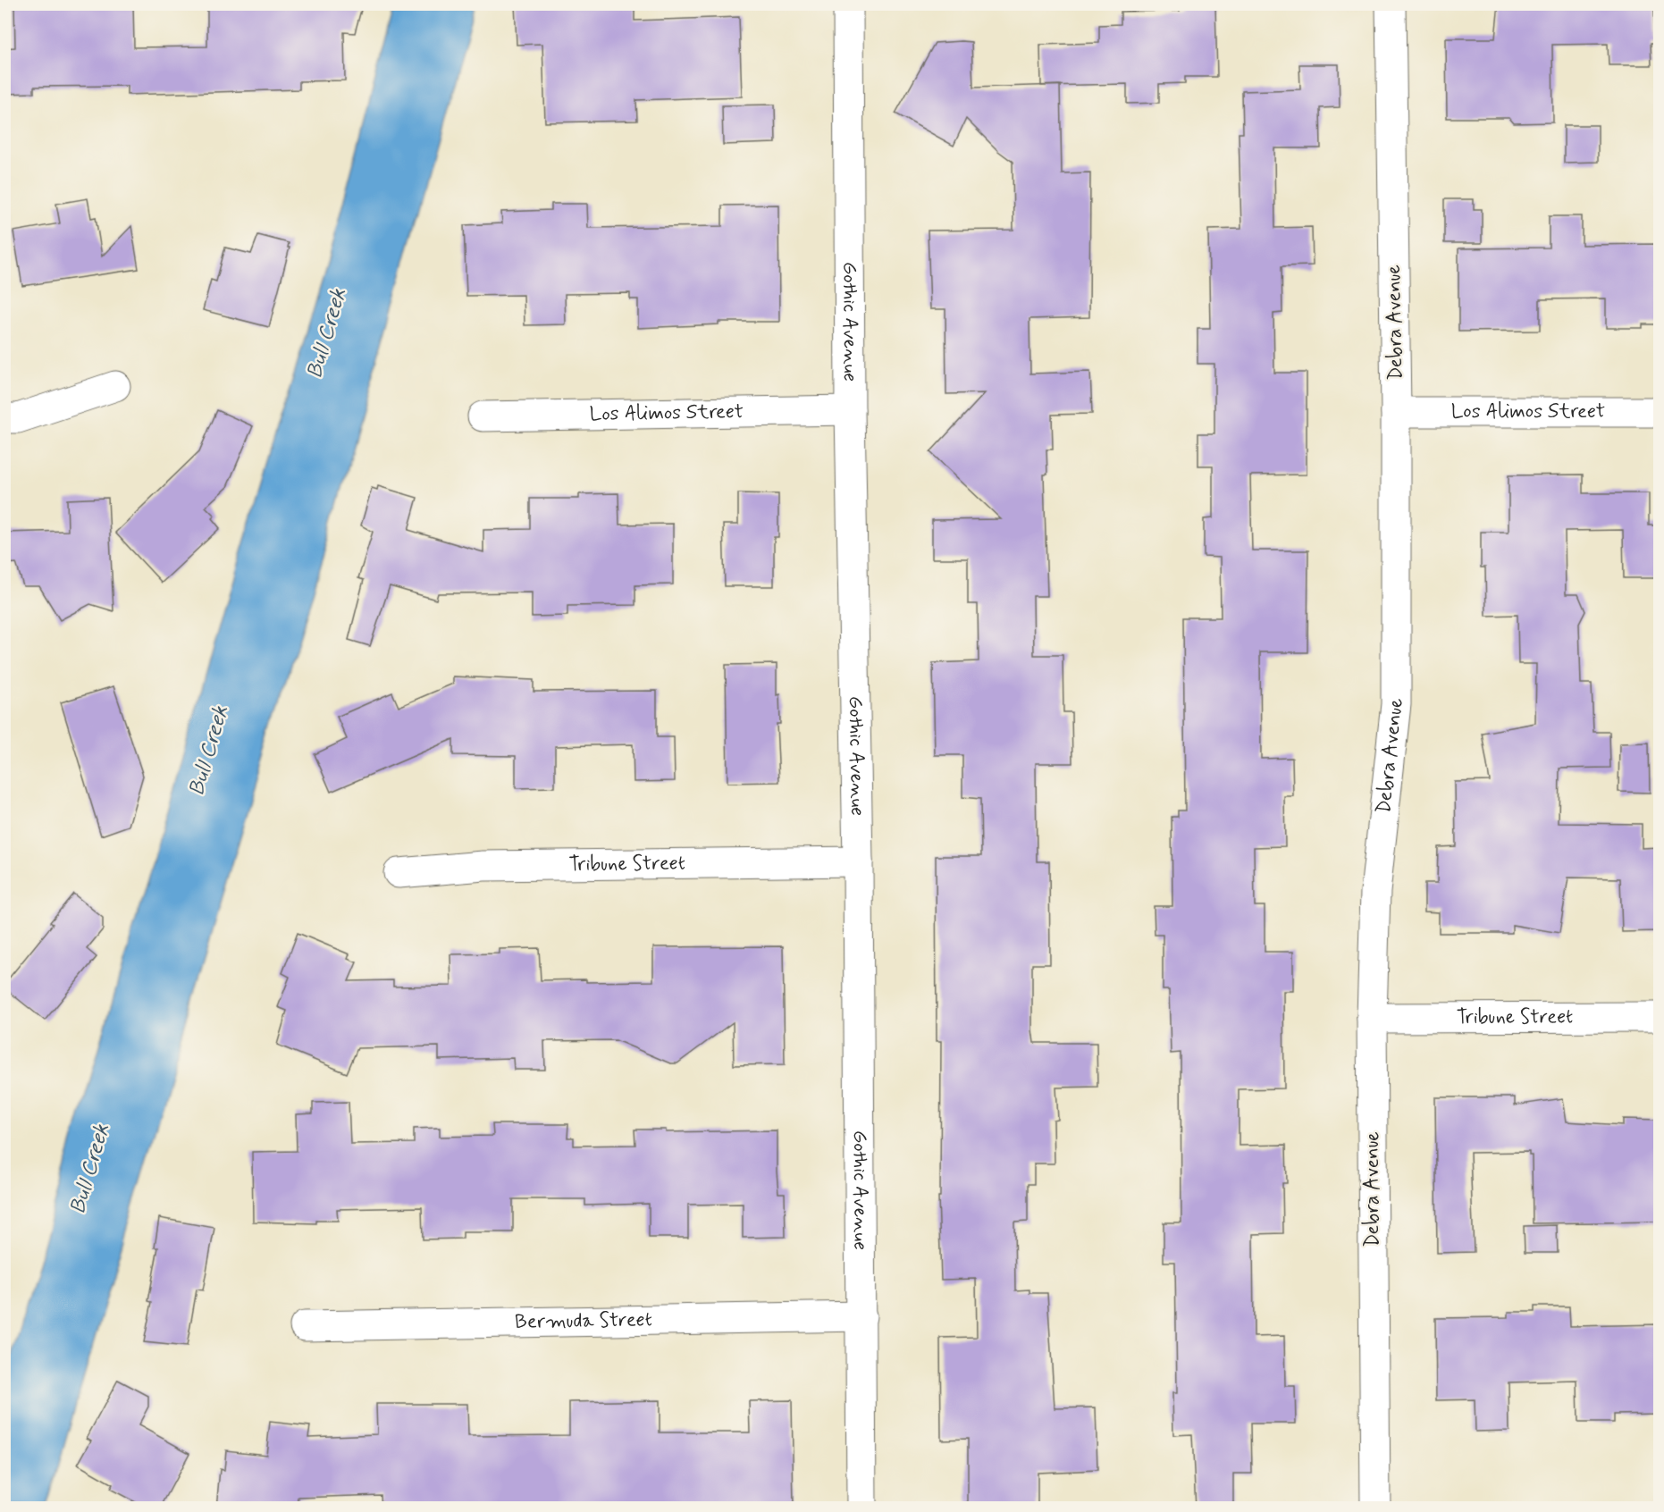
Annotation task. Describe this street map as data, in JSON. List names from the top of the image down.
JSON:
{
  "streets": {
    "street": [
      "Gothic Avenue",
      "Debra Avenue",
      "Los Alimos Street",
      "Tribune Street",
      "Bermuda Street"
    ]
  },
  "crossings": [
    ["Gothic Avenue", "Los Alimos Street"],
    ["Gothic Avenue", "Tribune Street"],
    ["Gothic Avenue", "Bermuda Street"],
    ["Debra Avenue", "Los Alimos Street"],
    ["Debra Avenue", "Tribune Street"]
  ],
  "water": ["Bull Creek"]
}
